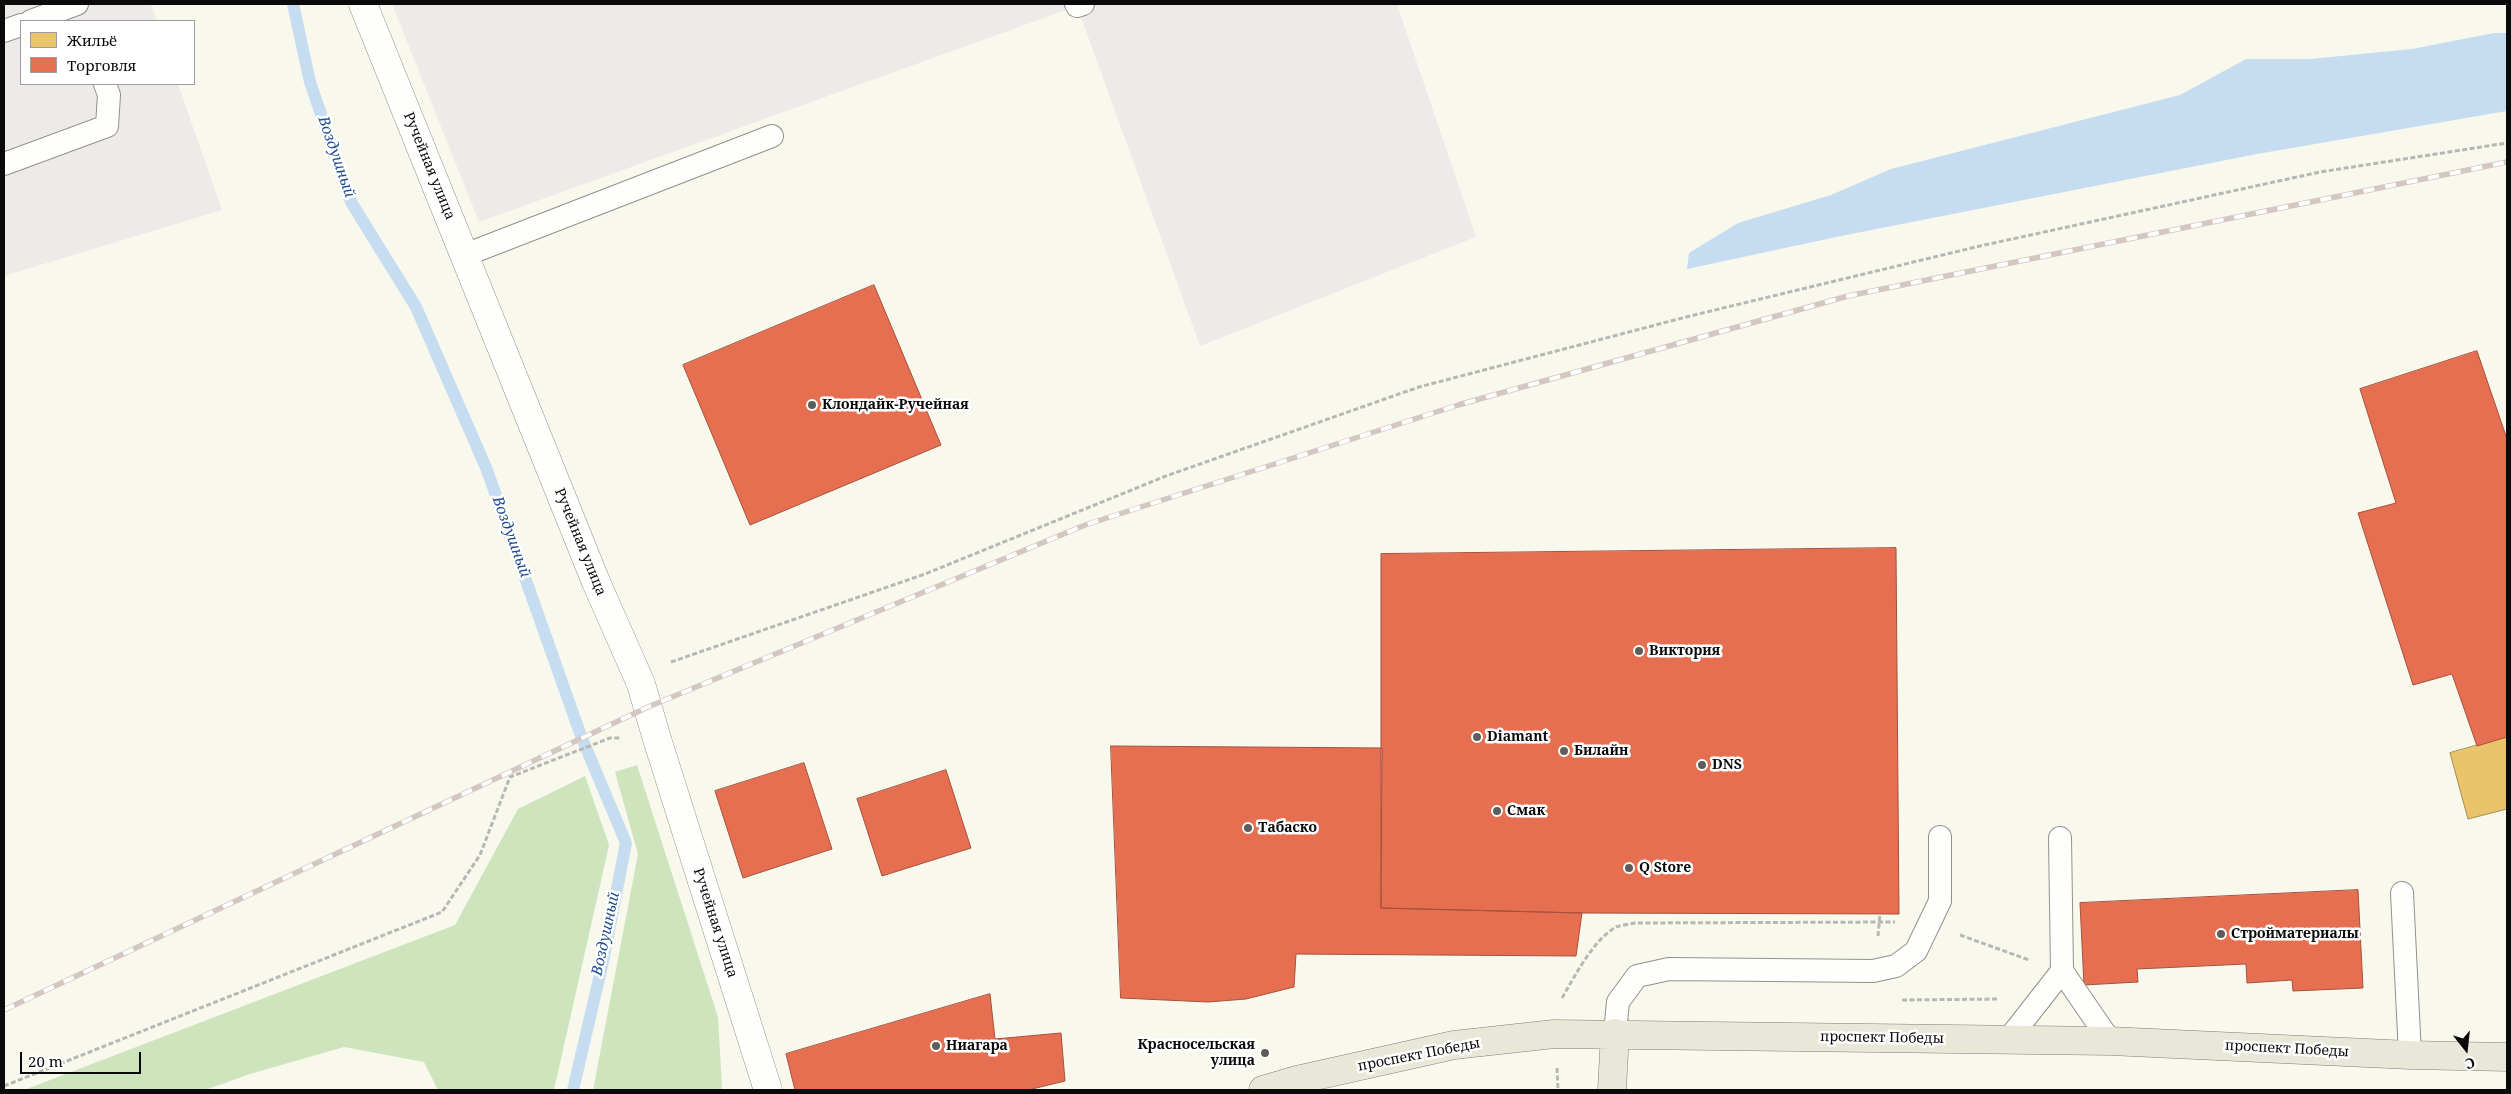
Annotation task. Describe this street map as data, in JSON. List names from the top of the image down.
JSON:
{
  "streets": {
    "main road": ["проспект Победы"],
    "street": ["Ручейная улица"]
  },
  "water": ["Воздушный"],
  "places": [
    "Клондайк-Ручейная",
    "Виктория",
    "Diamant",
    "Билайн",
    "DNS",
    "Смак",
    "Табаско",
    "Q Store",
    "Стройматериалы",
    "Ниагара",
    "Красносельская улица"
  ],
  "legend": ["Жильё", "Торговля"],
  "scale_bar": "20 m",
  "north": "bottom"
}
